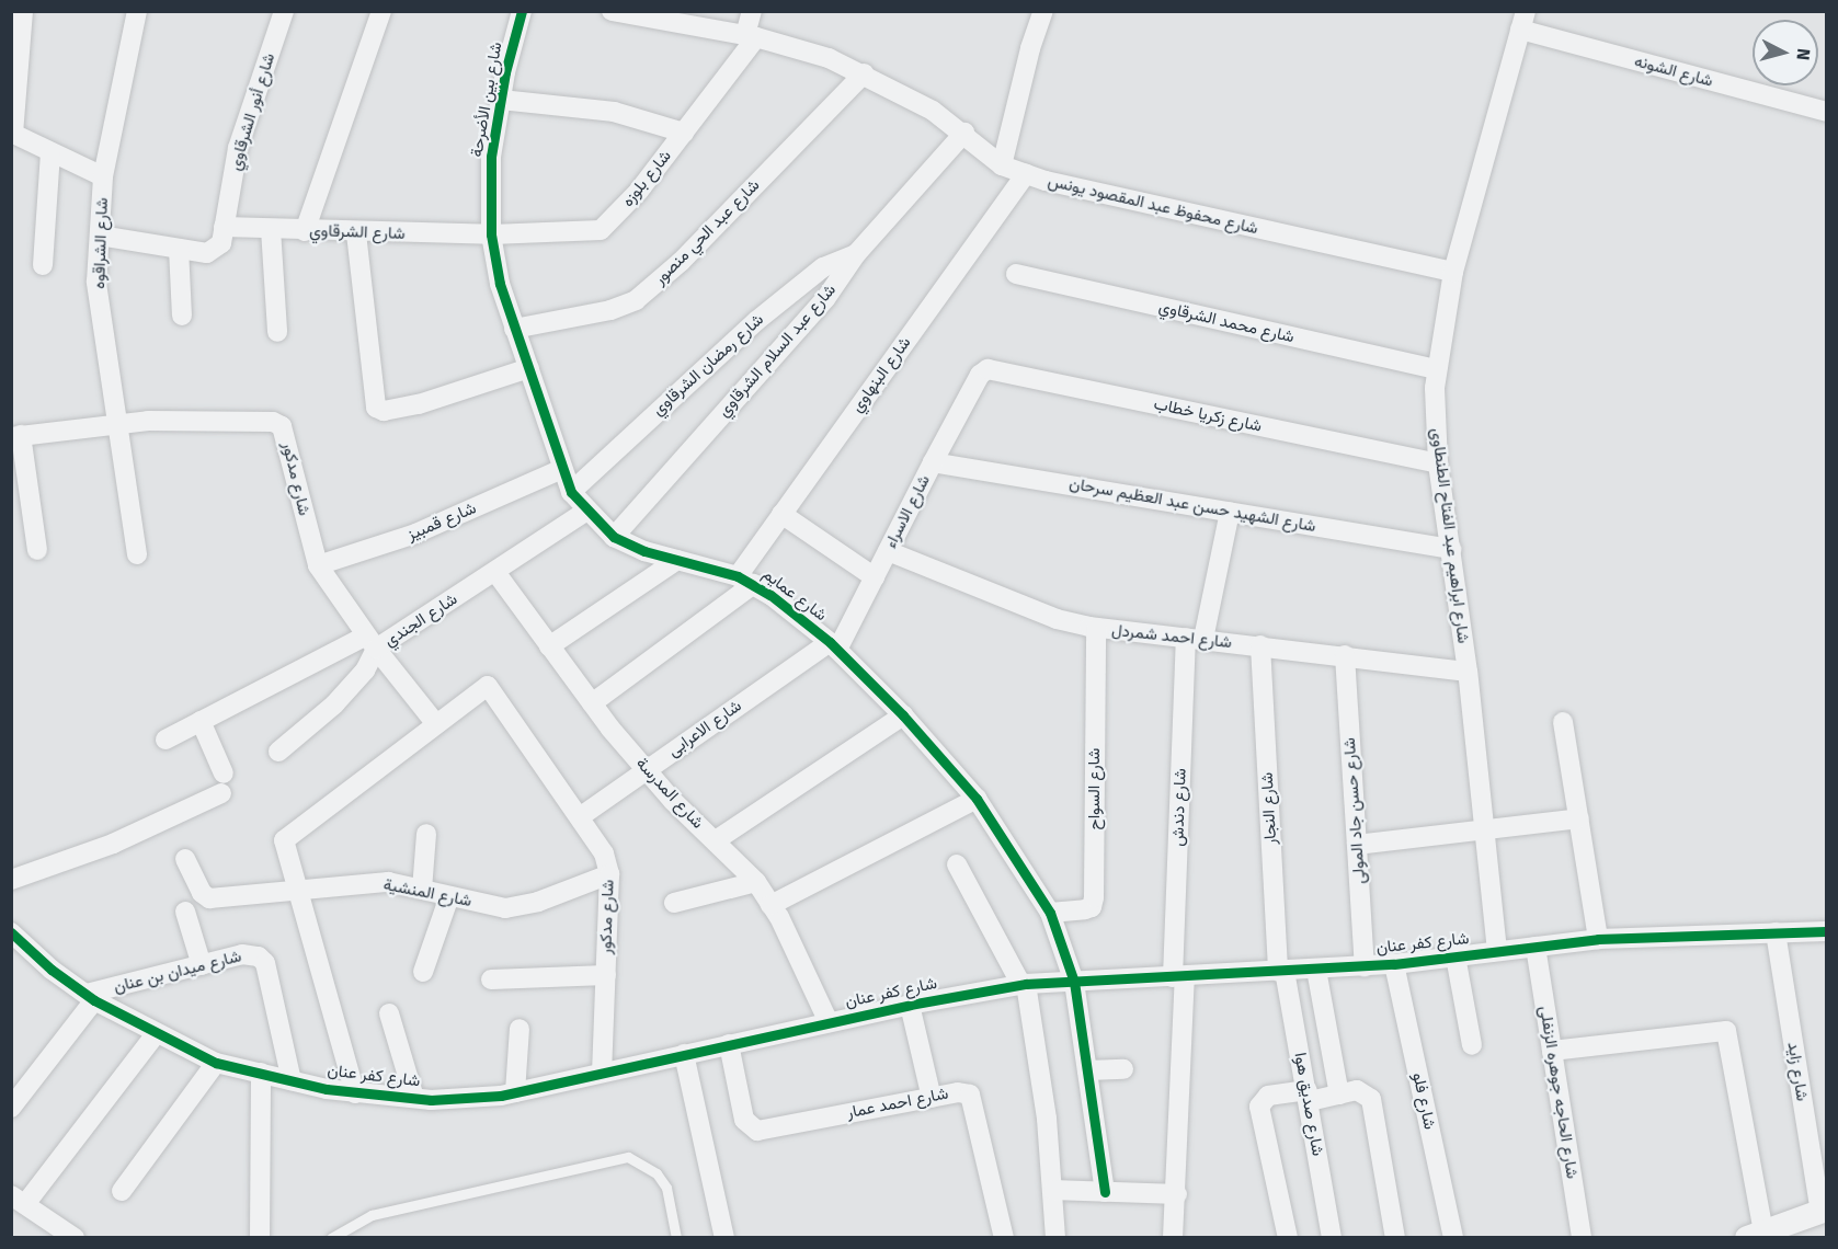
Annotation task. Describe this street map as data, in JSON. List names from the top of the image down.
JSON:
{
  "streets": {
    "street": [
      "شارع الشونه",
      "شارع بين الأضرحة",
      "شارع أنور الشرقاوي",
      "شارع بلوزه",
      "شارع محفوظ عبد المقصود يونس",
      "شارع الشرقاوي",
      "شارع عبد الحي منصور",
      "شارع الشراقوه",
      "شارع محمد الشرقاوي",
      "شارع عبد السلام الشرقاوي",
      "شارع رمضان الشرقاوي",
      "شارع البنهاوي",
      "شارع زكريا خطاب",
      "شارع مدكور",
      "شارع الشهيد حسن عبد العظيم سرحان",
      "شارع الاسراء",
      "شارع قمبيز",
      "شارع ابراهيم عبد الفتاح الطنطاوى",
      "شارع عمايم",
      "شارع الجندي",
      "شارع احمد شمردل",
      "شارع الاعرابى",
      "شارع السواح",
      "شارع المدرسة",
      "شارع دندش",
      "شارع النجار",
      "شارع حسن جاد المولى",
      "شارع المنشية",
      "شارع كفر عنان",
      "شارع ميدان بن عنان",
      "شارع زايد",
      "شارع الحاجه جوهره الزنفلى",
      "شارع فلو",
      "شارع احمد عمار",
      "شارع صديق هوا"
    ]
  },
  "crossings": [
    ["شارع الشونه", "شارع ابراهيم عبد الفتاح الطنطاوى"],
    ["شارع بين الأضرحة", "شارع بلوزه"],
    ["شارع بين الأضرحة", "شارع الشرقاوي"],
    ["شارع بين الأضرحة", "شارع عمايم"],
    ["شارع أنور الشرقاوي", "شارع الشرقاوي"],
    ["شارع أنور الشرقاوي", "شارع الشراقوه"],
    ["شارع بلوزه", "شارع محفوظ عبد المقصود يونس"],
    ["شارع بلوزه", "شارع الشرقاوي"],
    ["شارع بلوزه", "شارع عمايم"],
    ["شارع محفوظ عبد المقصود يونس", "شارع عبد الحي منصور"],
    ["شارع محفوظ عبد المقصود يونس", "شارع عبد السلام الشرقاوي"],
    ["شارع محفوظ عبد المقصود يونس", "شارع البنهاوي"],
    ["شارع محفوظ عبد المقصود يونس", "شارع ابراهيم عبد الفتاح الطنطاوى"],
    ["شارع الشرقاوي", "شارع عمايم"],
    ["شارع عبد الحي منصور", "شارع عمايم"],
    ["شارع الشراقوه", "شارع مدكور"],
    ["شارع محمد الشرقاوي", "شارع ابراهيم عبد الفتاح الطنطاوى"],
    ["شارع عبد السلام الشرقاوي", "شارع رمضان الشرقاوي"],
    ["شارع عبد السلام الشرقاوي", "شارع عمايم"],
    ["شارع رمضان الشرقاوي", "شارع عمايم"],
    ["شارع البنهاوي", "شارع عمايم"],
    ["شارع البنهاوي", "شارع المدرسة"],
    ["شارع زكريا خطاب", "شارع الاسراء"],
    ["شارع زكريا خطاب", "شارع ابراهيم عبد الفتاح الطنطاوى"],
    ["شارع مدكور", "شارع قمبيز"],
    ["شارع مدكور", "شارع الجندي"],
    ["شارع مدكور", "شارع الاعرابى"],
    ["شارع مدكور", "شارع المنشية"],
    ["شارع مدكور", "شارع كفر عنان"],
    ["شارع الشهيد حسن عبد العظيم سرحان", "شارع الاسراء"],
    ["شارع الشهيد حسن عبد العظيم سرحان", "شارع ابراهيم عبد الفتاح الطنطاوى"],
    ["شارع الشهيد حسن عبد العظيم سرحان", "شارع دندش"],
    ["شارع الاسراء", "شارع عمايم"],
    ["شارع الاسراء", "شارع احمد شمردل"],
    ["شارع الاسراء", "شارع الاعرابى"],
    ["شارع قمبيز", "شارع عمايم"],
    ["شارع ابراهيم عبد الفتاح الطنطاوى", "شارع احمد شمردل"],
    ["شارع ابراهيم عبد الفتاح الطنطاوى", "شارع كفر عنان"],
    ["شارع عمايم", "شارع الجندي"],
    ["شارع عمايم", "شارع الاعرابى"],
    ["شارع عمايم", "شارع السواح"],
    ["شارع عمايم", "شارع كفر عنان"],
    ["شارع الجندي", "شارع المدرسة"],
    ["شارع احمد شمردل", "شارع السواح"],
    ["شارع احمد شمردل", "شارع دندش"],
    ["شارع احمد شمردل", "شارع النجار"],
    ["شارع احمد شمردل", "شارع حسن جاد المولى"],
    ["شارع الاعرابى", "شارع المدرسة"],
    ["شارع المدرسة", "شارع كفر عنان"],
    ["شارع دندش", "شارع كفر عنان"],
    ["شارع النجار", "شارع كفر عنان"],
    ["شارع النجار", "شارع صديق هوا"],
    ["شارع حسن جاد المولى", "شارع كفر عنان"],
    ["شارع كفر عنان", "شارع ميدان بن عنان"],
    ["شارع كفر عنان", "شارع زايد"],
    ["شارع كفر عنان", "شارع الحاجه جوهره الزنفلى"],
    ["شارع كفر عنان", "شارع فلو"],
    ["شارع كفر عنان", "شارع احمد عمار"],
    ["شارع كفر عنان", "شارع صديق هوا"]
  ],
  "north": "right"
}
